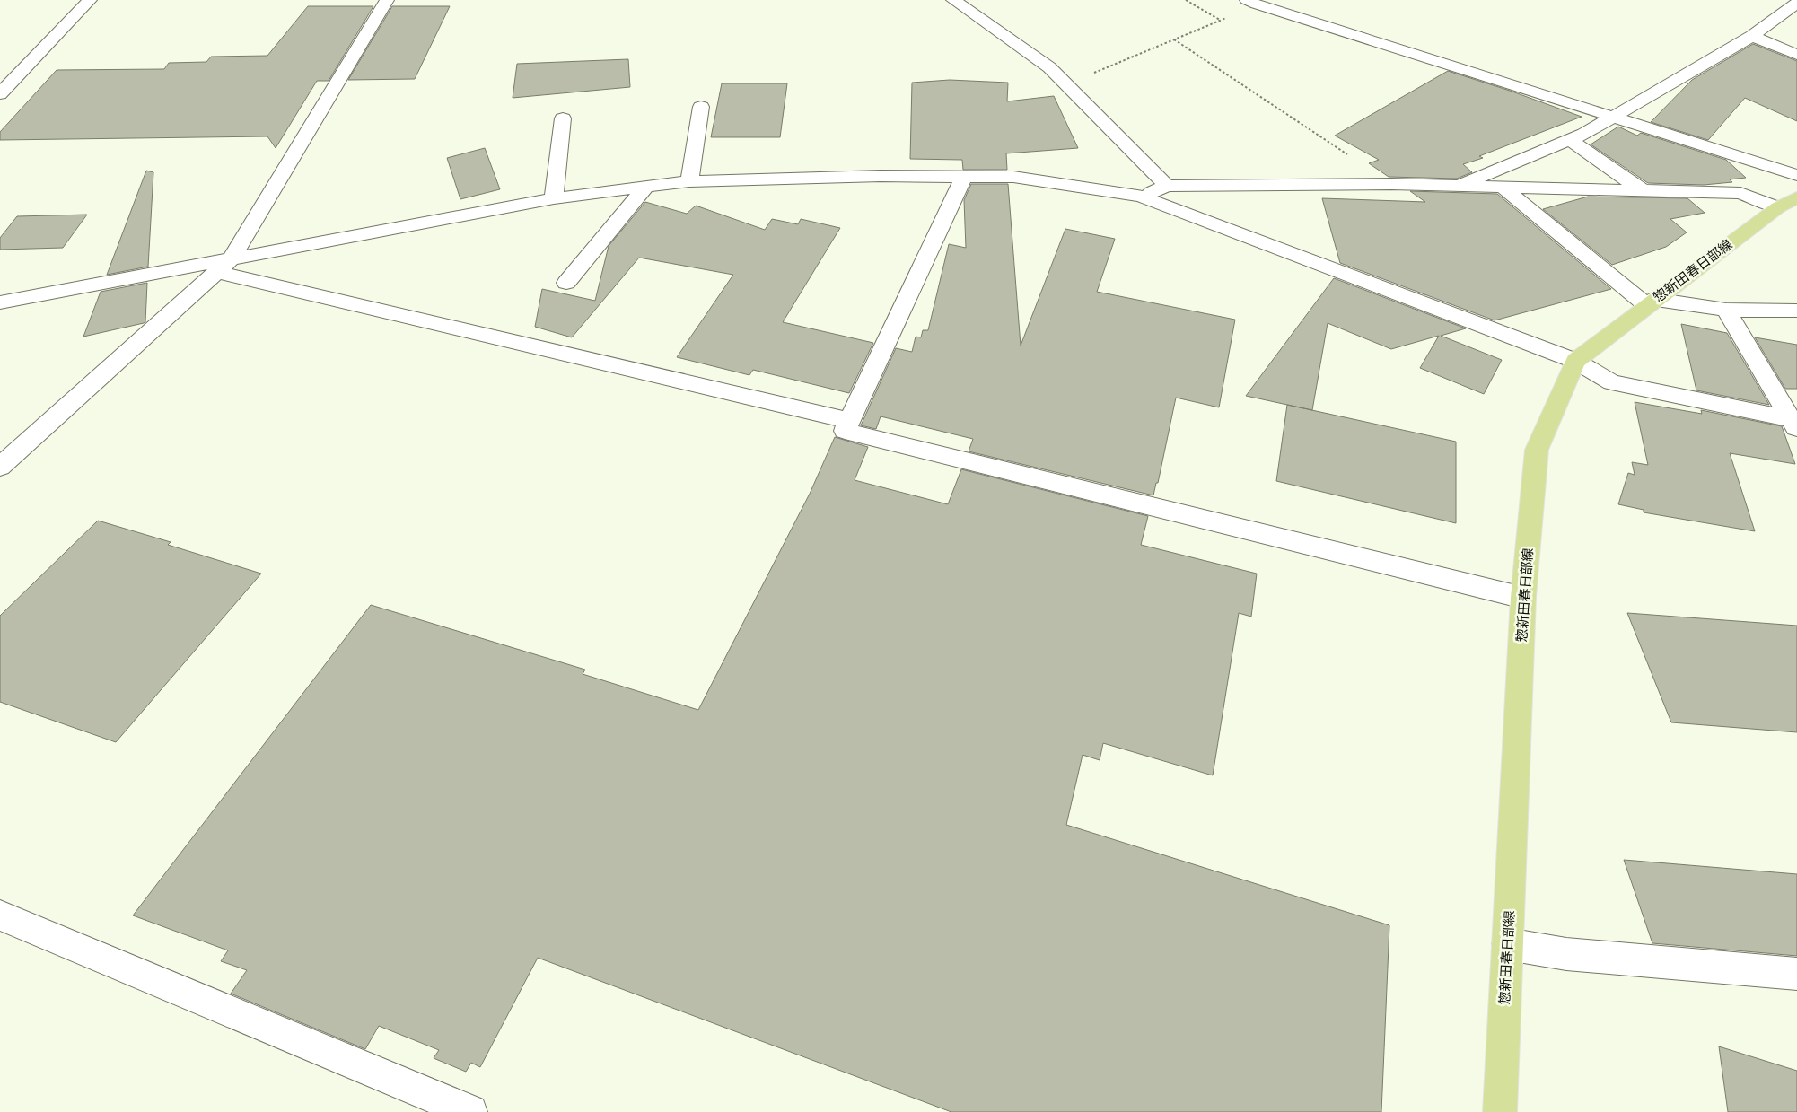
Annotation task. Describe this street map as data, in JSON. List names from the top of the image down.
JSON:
{
  "streets": {
    "main road": ["惣新田春日部線"]
  }
}
